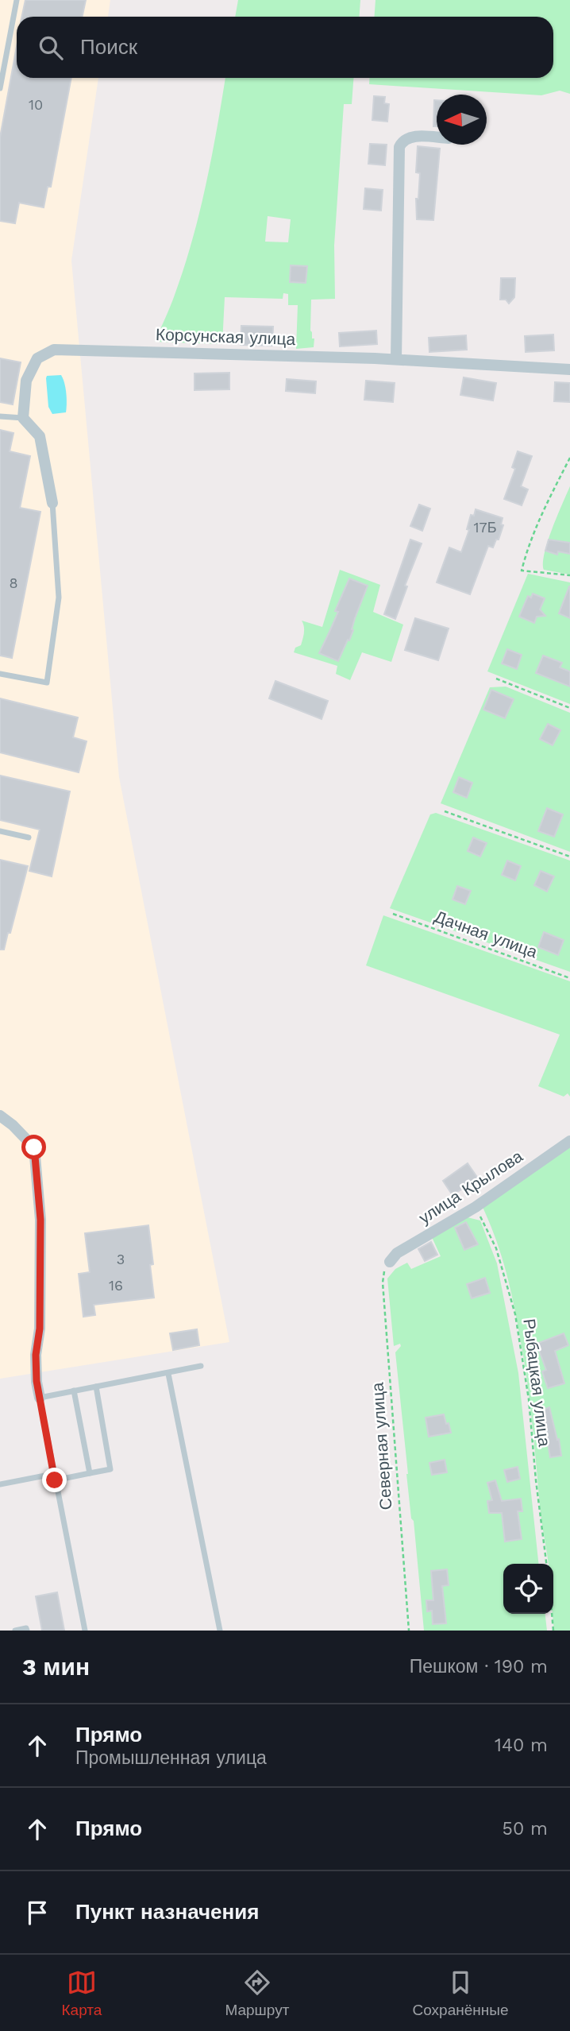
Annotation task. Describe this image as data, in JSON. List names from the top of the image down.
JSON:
{
  "streets": {
    "street": ["Корсунская улица", "улица Крылова"],
    "path": ["Дачная улица", "Рыбацкая улица", "Северная улица"]
  },
  "crossings": [
    ["улица Крылова", "Рыбацкая улица"],
    ["улица Крылова", "Северная улица"]
  ],
  "house_numbers": [
    "10",
    "17Б",
    "8",
    "3",
    "16"
  ],
  "north": "left",
  "page": {
    "search": "Поиск",
    "heading": ["3 мин", "Пешком · 190 m"],
    "list": [
      ["Прямо", "Промышленная улица", "140 m"],
      ["Прямо", "50 m"],
      "Пункт назначения"
    ],
    "nav": ["Карта", "Маршрут", "Сохранённые"]
  }
}
